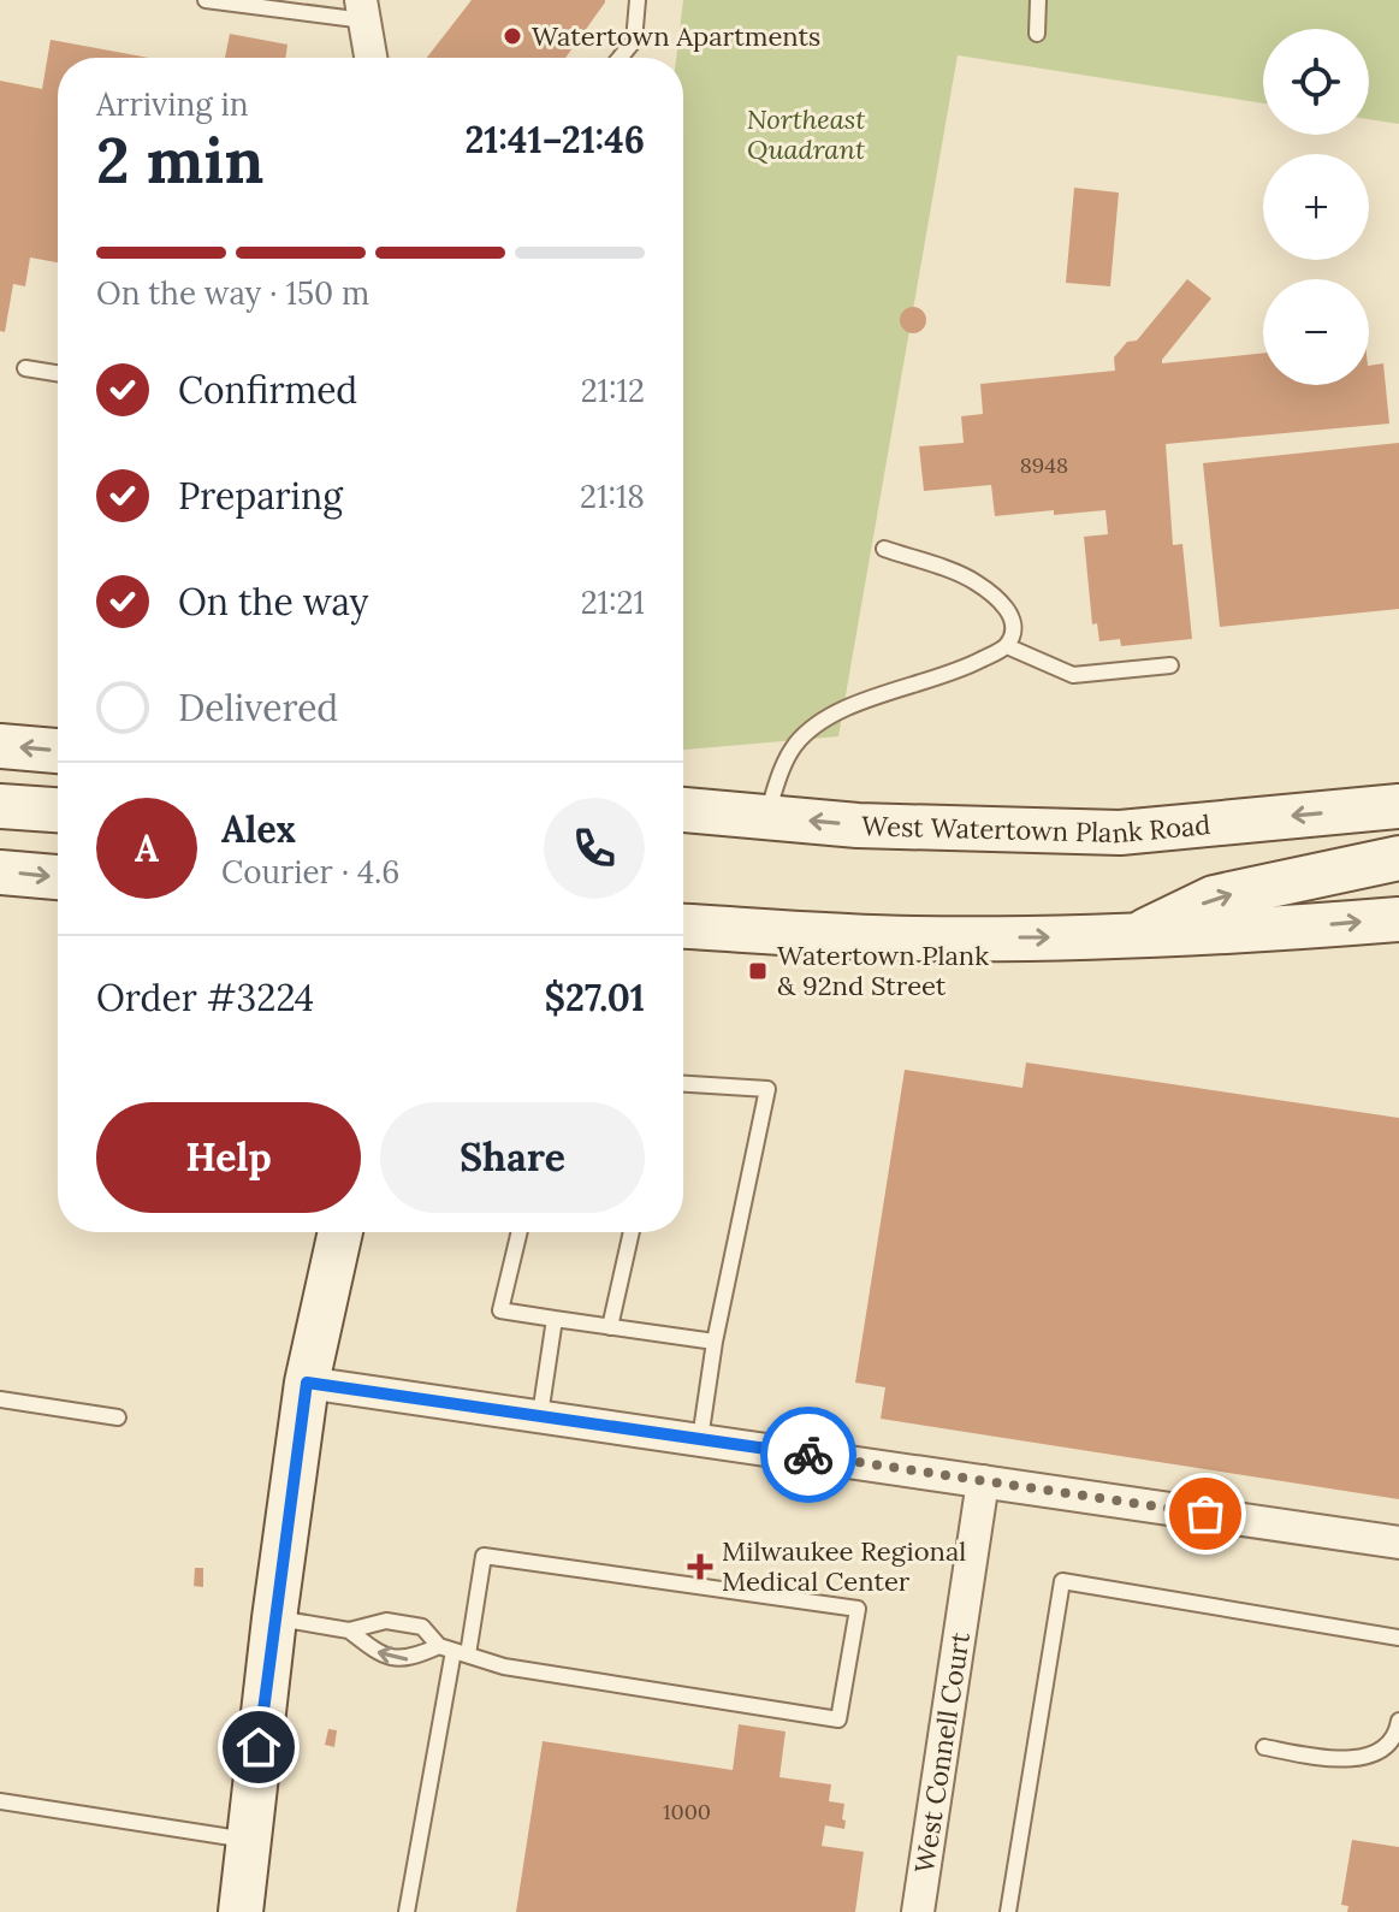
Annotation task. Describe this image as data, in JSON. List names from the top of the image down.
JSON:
{
  "streets": {
    "main road": ["West Watertown Plank Road"],
    "street": ["West Connell Court"]
  },
  "parks": ["Northeast Quadrant"],
  "places": {
    "other": ["Watertown Apartments"],
    "transit": ["Watertown Plank & 92nd Street"],
    "health": ["Milwaukee Regional Medical Center"]
  },
  "house_numbers": ["8948", "1000"],
  "page": {
    "map_buttons": ["+", "−"],
    "heading": ["2 min", "Arriving in", "21:41–21:46"],
    "panel": [
      "Alex",
      "Courier · 4.6",
      "Order #3224",
      "$27.01"
    ],
    "bar": "On the way · 150 m",
    "list": [
      ["Confirmed", "21:12"],
      ["Preparing", "21:18"],
      ["On the way", "21:21"],
      "Delivered"
    ],
    "round": "A",
    "buttons": ["Help", "Share"]
  }
}
